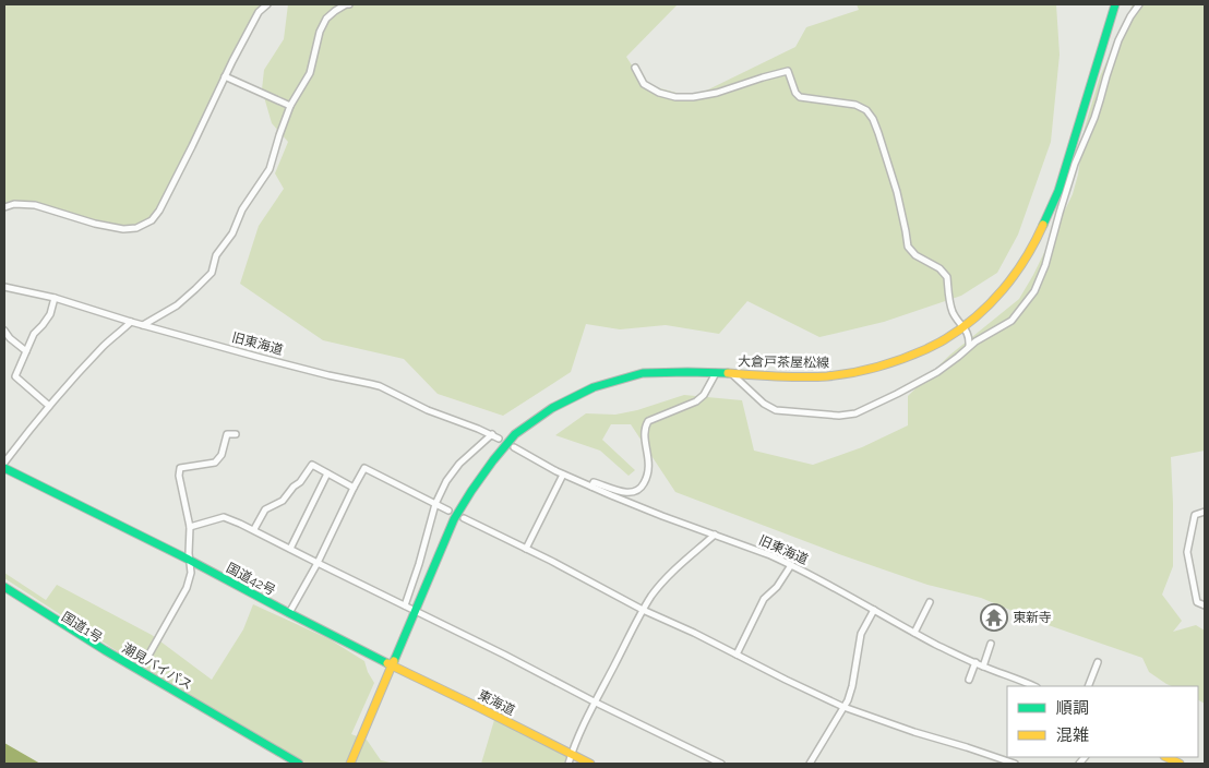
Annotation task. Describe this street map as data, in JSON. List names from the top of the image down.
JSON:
{
  "streets": {
    "main road": [
      "大倉戸茶屋松線",
      "国道42号",
      "国道1号",
      "潮見バイパス",
      "東海道"
    ],
    "street": ["旧東海道"]
  },
  "crossings": [
    ["大倉戸茶屋松線", "国道42号"],
    ["大倉戸茶屋松線", "東海道"],
    ["国道42号", "東海道"]
  ],
  "places": {
    "temple": ["東新寺"]
  },
  "legend": ["順調", "混雑"]
}
